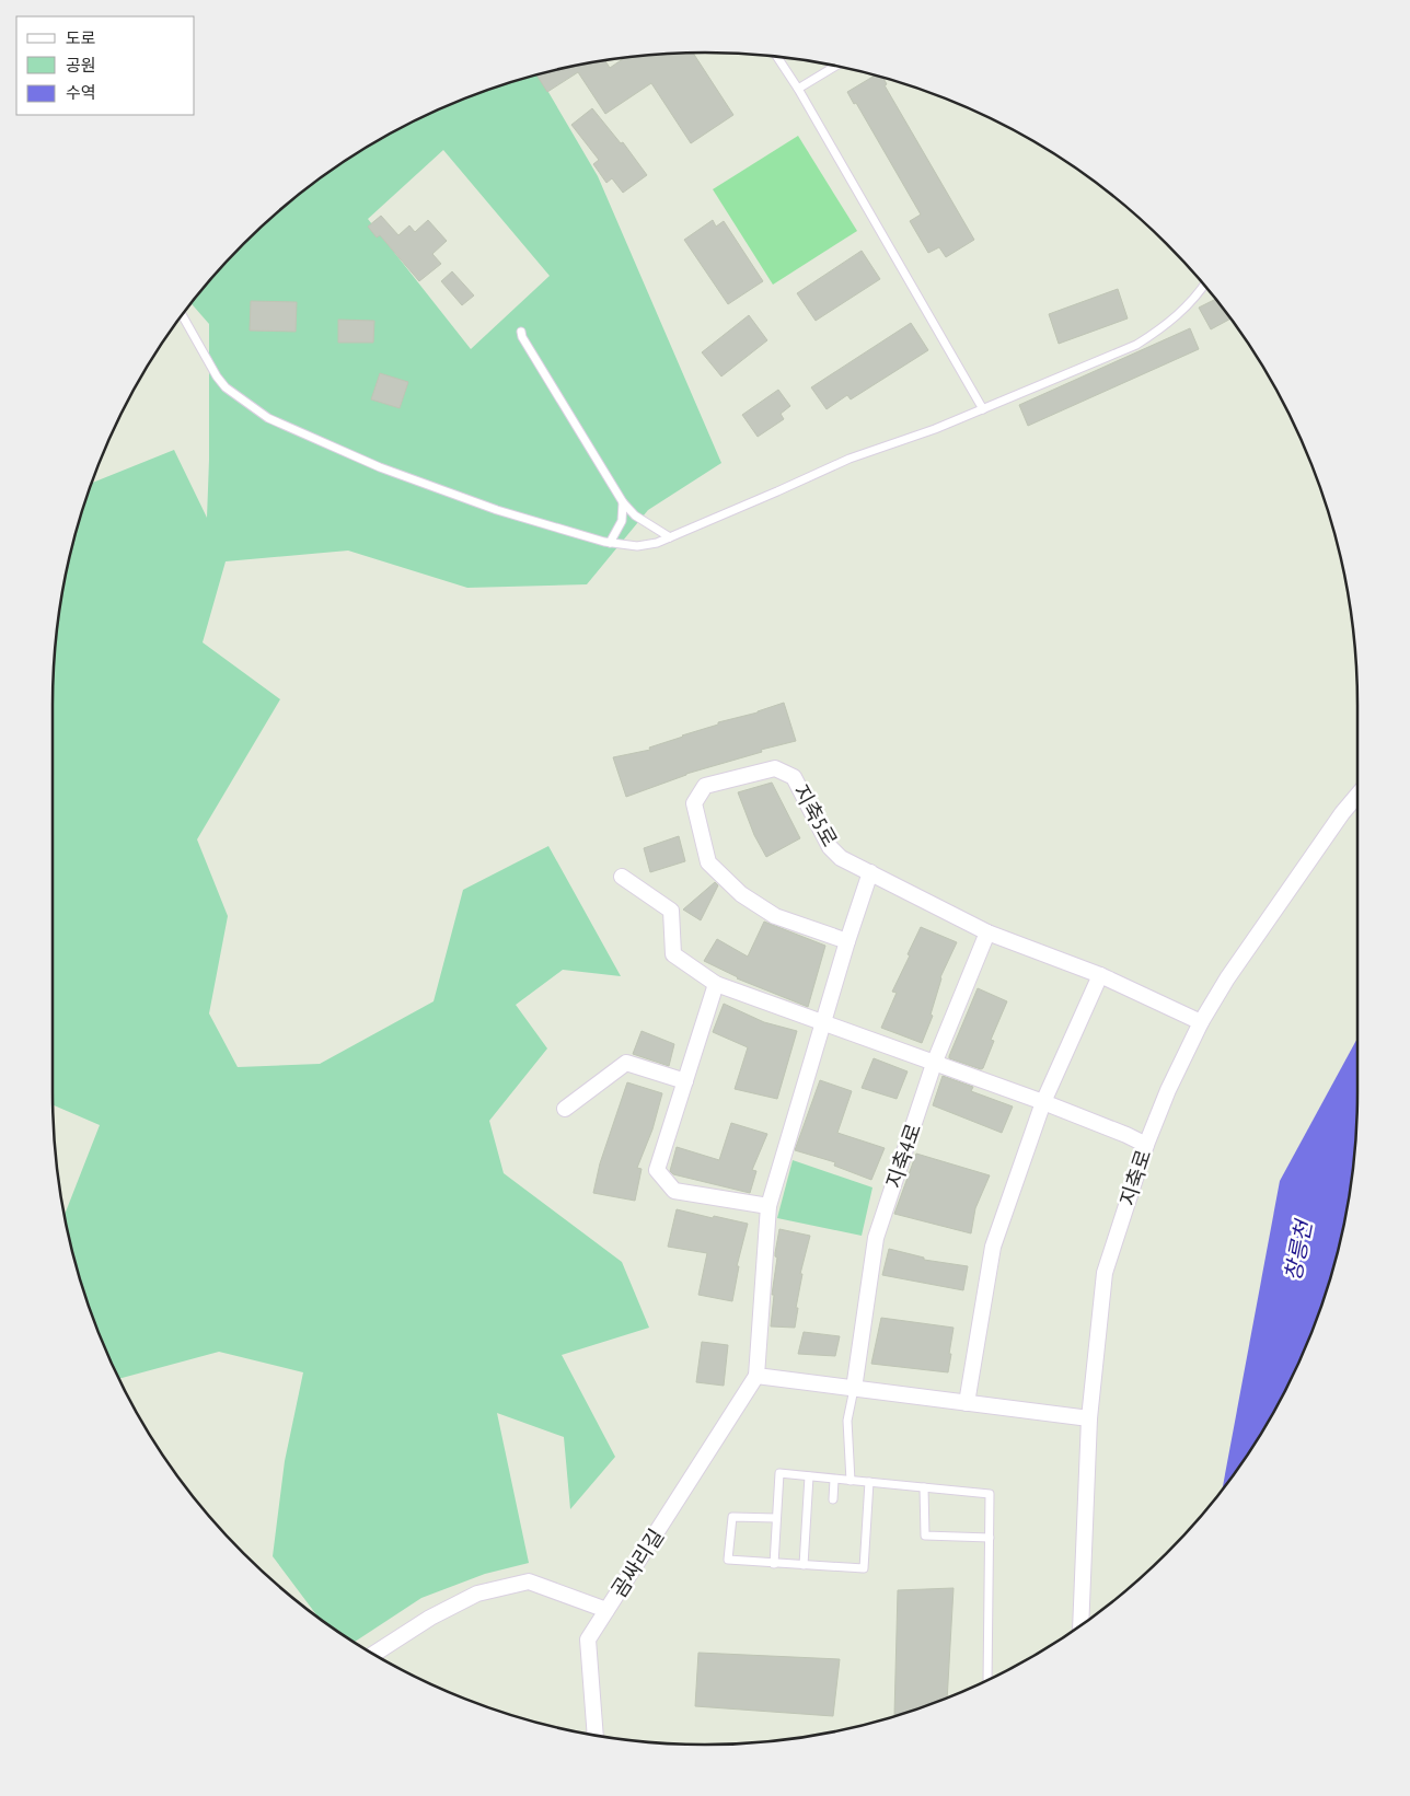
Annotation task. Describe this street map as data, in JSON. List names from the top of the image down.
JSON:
{
  "streets": {
    "street": [
      "지축5로",
      "지축4로",
      "지축로",
      "곰싸리길"
    ]
  },
  "crossings": [
    ["지축5로", "지축4로"],
    ["지축5로", "지축로"]
  ],
  "water": ["창릉천"],
  "legend": ["도로", "공원", "수역"]
}
